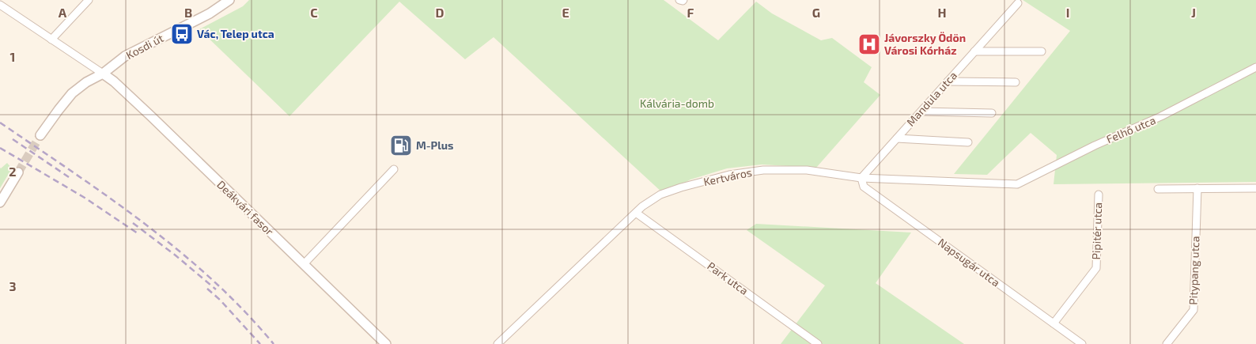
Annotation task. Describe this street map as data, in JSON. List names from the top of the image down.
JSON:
{
  "streets": {
    "street": [
      "Kosdi út",
      "Mandula utca",
      "Felhő utca",
      "Kertváros",
      "Deákvári fasor",
      "Pipitér utca",
      "Napsugár utca",
      "Pitypang utca",
      "Park utca"
    ]
  },
  "crossings": [
    ["Kosdi út", "Deákvári fasor"],
    ["Mandula utca", "Kertváros"],
    ["Mandula utca", "Napsugár utca"],
    ["Felhő utca", "Kertváros"],
    ["Kertváros", "Napsugár utca"],
    ["Kertváros", "Park utca"],
    ["Pipitér utca", "Napsugár utca"]
  ],
  "parks": ["Kálvária-domb"],
  "places": {
    "bus stop": ["Vác, Telep utca"],
    "hospital": ["Jávorszky Ödön Városi Kórház"],
    "fuel station": ["M-Plus"]
  },
  "grid": {
    "columns": [
      "A",
      "B",
      "C",
      "D",
      "E",
      "F",
      "G",
      "H",
      "I",
      "J"
    ],
    "rows": ["1", "2", "3"]
  }
}
